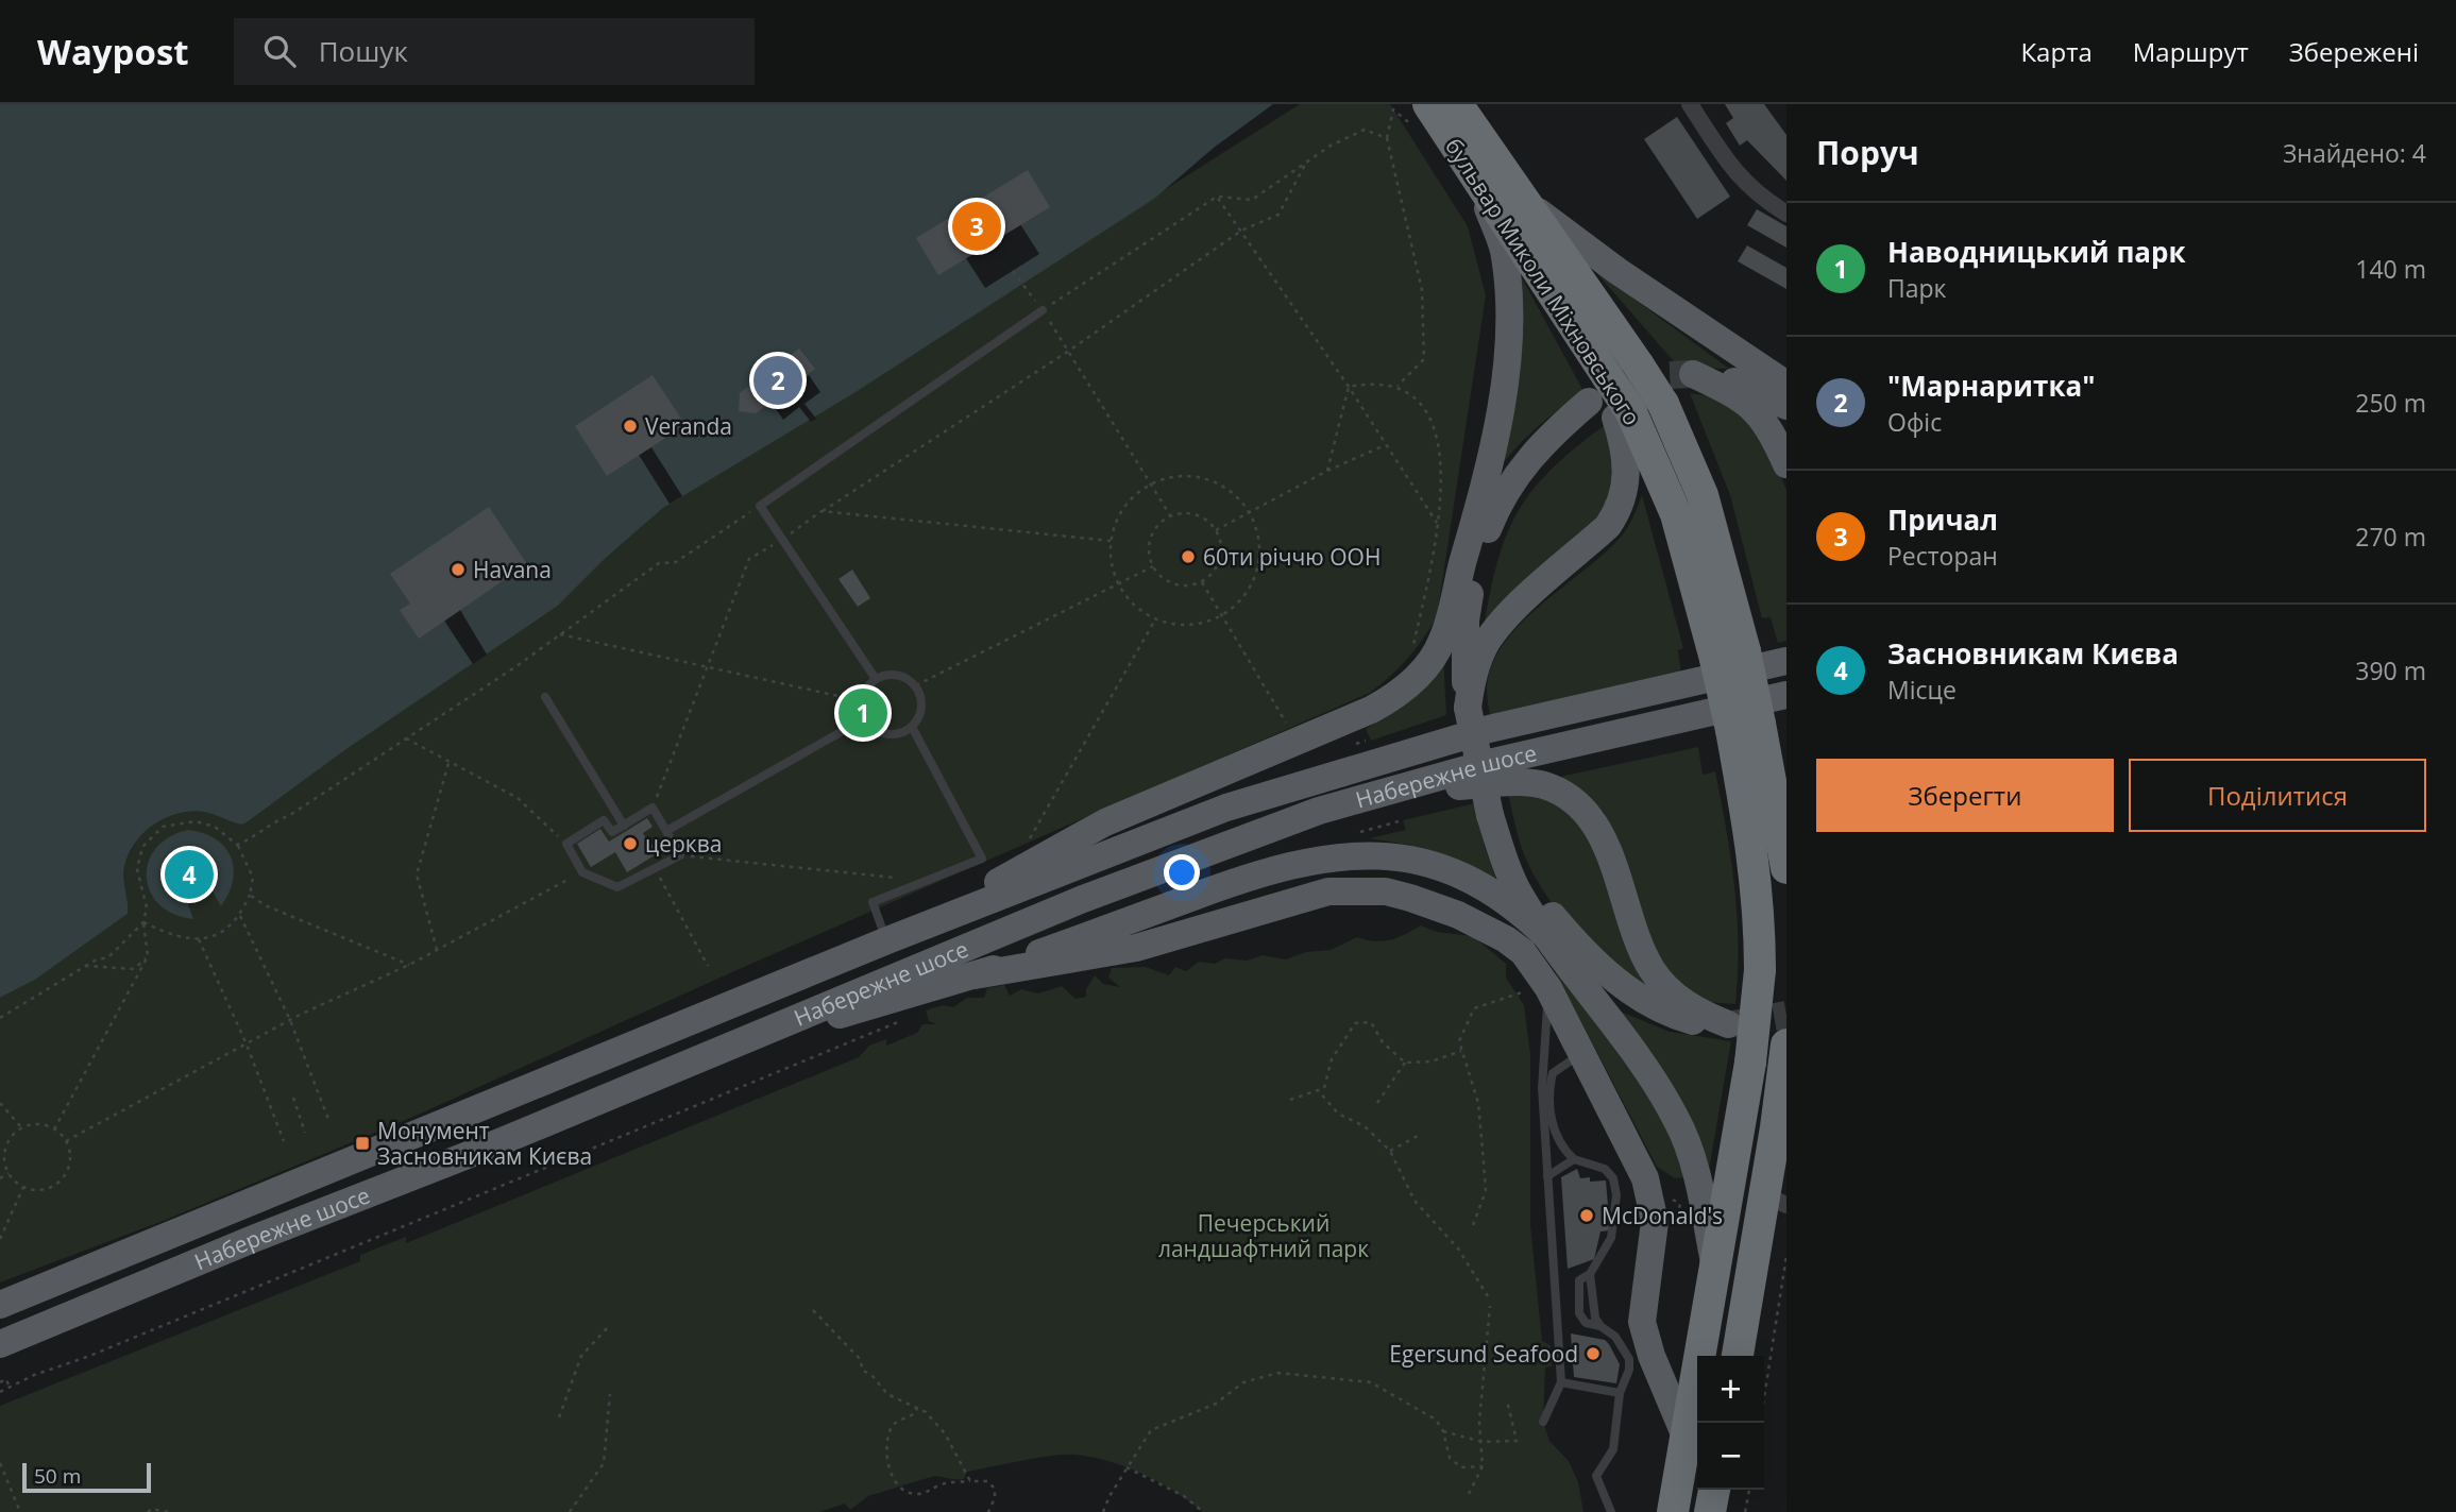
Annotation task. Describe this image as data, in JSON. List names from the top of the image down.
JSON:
{
  "streets": {
    "highway": ["бульвар Миколи Міхновського"],
    "main road": ["Набережне шосе"]
  },
  "parks": ["Печерський ландшафтний парк"],
  "places": {
    "other": [
      "Veranda",
      "60ти річчю ООН",
      "Havana",
      "церква",
      "McDonald's",
      "Egersund Seafood"
    ],
    "transit": ["Монумент Засновникам Києва"]
  },
  "scale_bar": "50 m",
  "page": {
    "header": "Waypost",
    "search": "Пошук",
    "nav": ["Карта", "Маршрут", "Збережені"],
    "heading": ["Поруч", "Знайдено: 4"],
    "pins": [
      "3",
      "2",
      "1",
      "4"
    ],
    "list": [
      {
        "mark": "1",
        "name": "Наводницький парк",
        "note": "Парк",
        "value": "140 m"
      },
      {
        "mark": "2",
        "name": "\"Марнаритка\"",
        "note": "Офіс",
        "value": "250 m"
      },
      {
        "mark": "3",
        "name": "Причал",
        "note": "Ресторан",
        "value": "270 m"
      },
      {
        "mark": "4",
        "name": "Засновникам Києва",
        "note": "Місце",
        "value": "390 m"
      }
    ],
    "buttons": ["Зберегти", "Поділитися"],
    "map_buttons": ["+", "−"],
    "scale": "50 m"
  }
}
